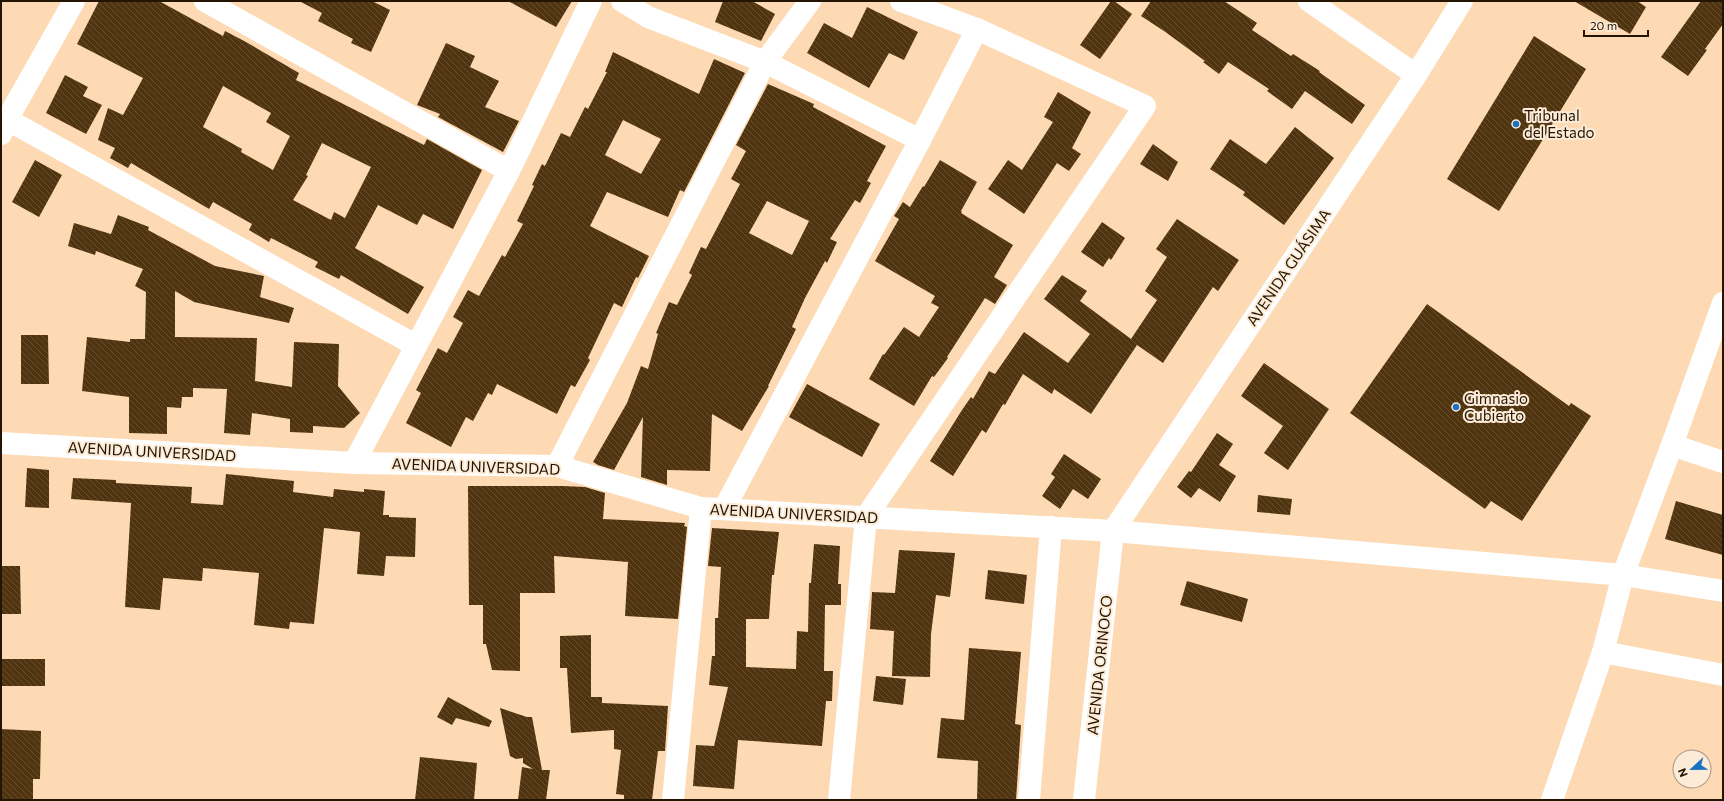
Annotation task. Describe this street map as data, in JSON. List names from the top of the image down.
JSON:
{
  "streets": {
    "street": ["AVENIDA GUÁSIMA", "AVENIDA UNIVERSIDAD", "AVENIDA ORINOCO"]
  },
  "crossings": [
    ["AVENIDA GUÁSIMA", "AVENIDA UNIVERSIDAD"],
    ["AVENIDA GUÁSIMA", "AVENIDA ORINOCO"],
    ["AVENIDA UNIVERSIDAD", "AVENIDA ORINOCO"]
  ],
  "places": ["Tribunal del Estado", "Gimnasio Cubierto"],
  "scale_bar": "20 m",
  "north": "left"
}
